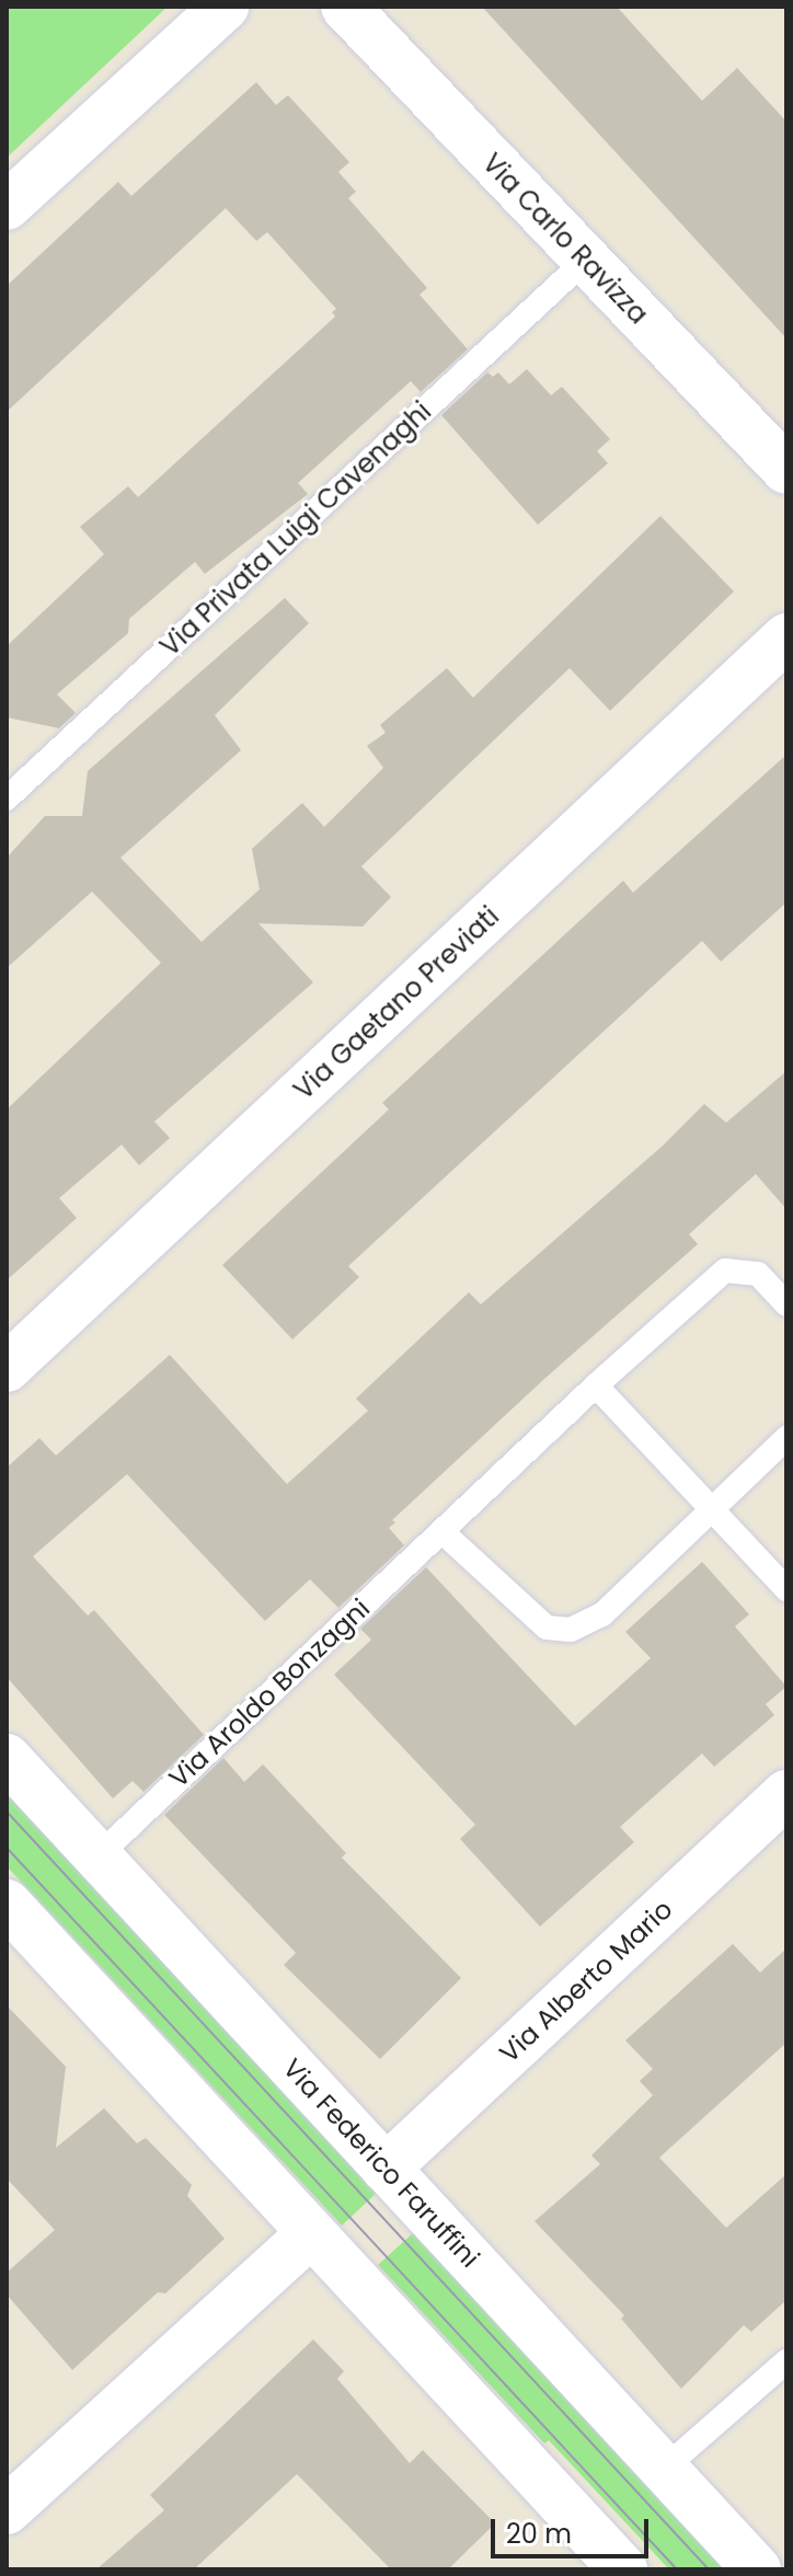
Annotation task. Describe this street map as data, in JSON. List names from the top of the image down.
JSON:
{
  "streets": {
    "street": [
      "Via Carlo Ravizza",
      "Via Gaetano Previati",
      "Via Alberto Mario",
      "Via Federico Faruffini"
    ],
    "lane": ["Via Privata Luigi Cavenaghi", "Via Aroldo Bonzagni"]
  },
  "crossings": [
    ["Via Carlo Ravizza", "Via Privata Luigi Cavenaghi"],
    ["Via Aroldo Bonzagni", "Via Federico Faruffini"],
    ["Via Alberto Mario", "Via Federico Faruffini"]
  ],
  "scale_bar": "20 m"
}
